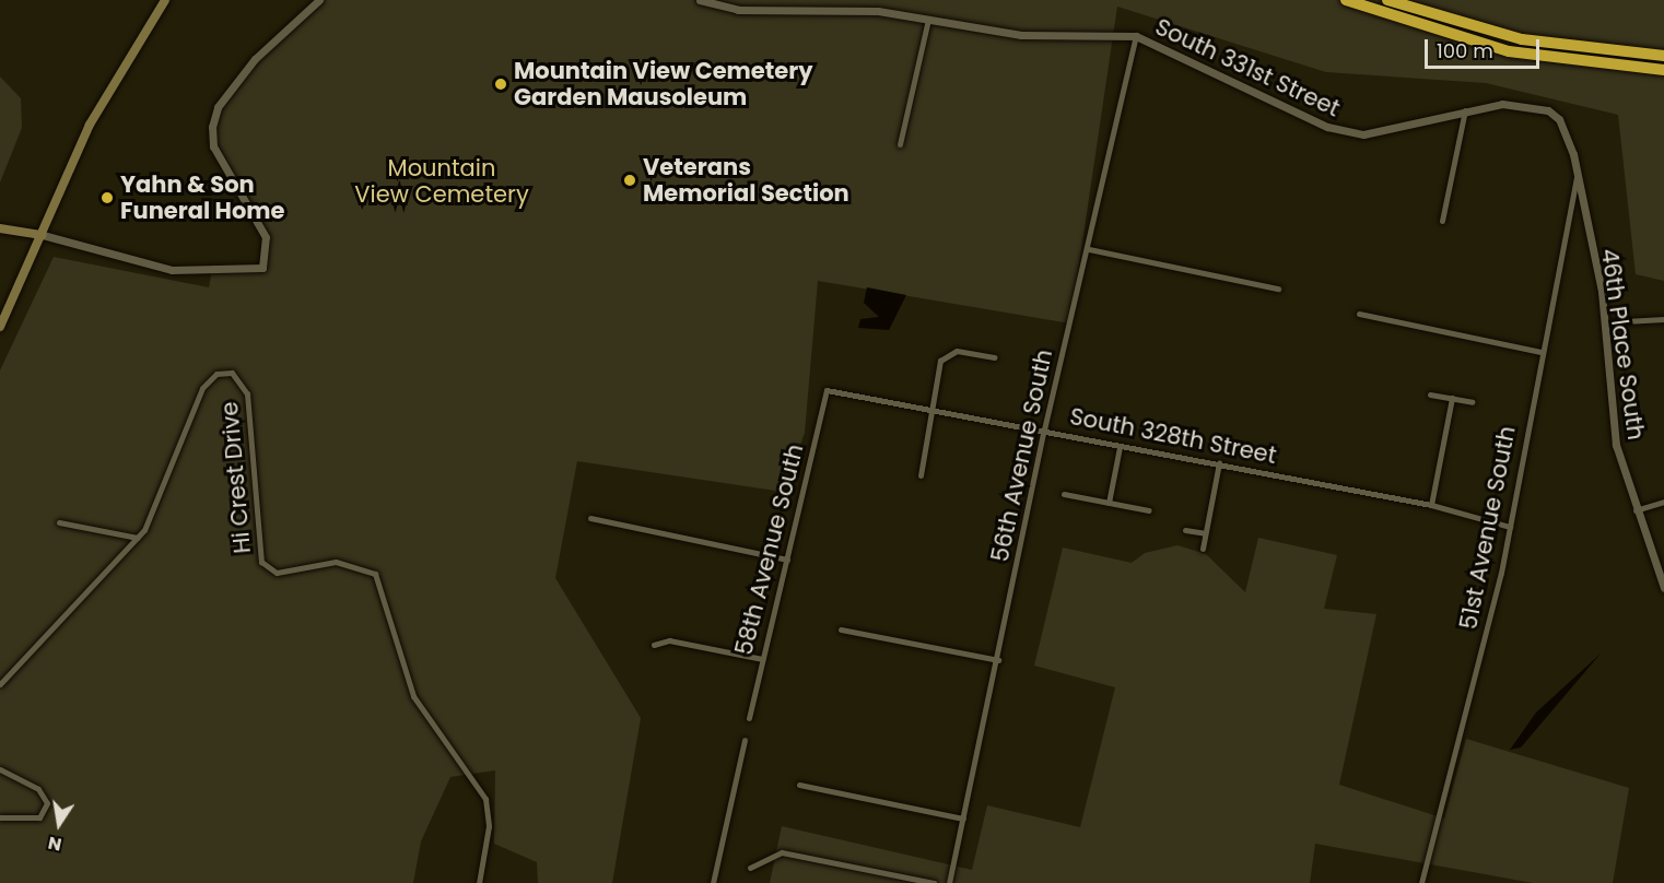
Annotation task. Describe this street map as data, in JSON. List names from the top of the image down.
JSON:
{
  "streets": {
    "street": [
      "South 331st Street",
      "46th Place South",
      "South 328th Street",
      "56th Avenue South",
      "Hi Crest Drive",
      "51st Avenue South",
      "58th Avenue South"
    ]
  },
  "crossings": [
    ["South 331st Street", "46th Place South"],
    ["South 331st Street", "56th Avenue South"],
    ["South 331st Street", "51st Avenue South"],
    ["46th Place South", "51st Avenue South"],
    ["South 328th Street", "56th Avenue South"],
    ["South 328th Street", "51st Avenue South"],
    ["South 328th Street", "58th Avenue South"]
  ],
  "parks": ["Mountain View Cemetery"],
  "places": ["Mountain View Cemetery Garden Mausoleum", "Veterans Memorial Section", "Yahn & Son Funeral Home"],
  "scale_bar": "100 m",
  "north": "bottom"
}
